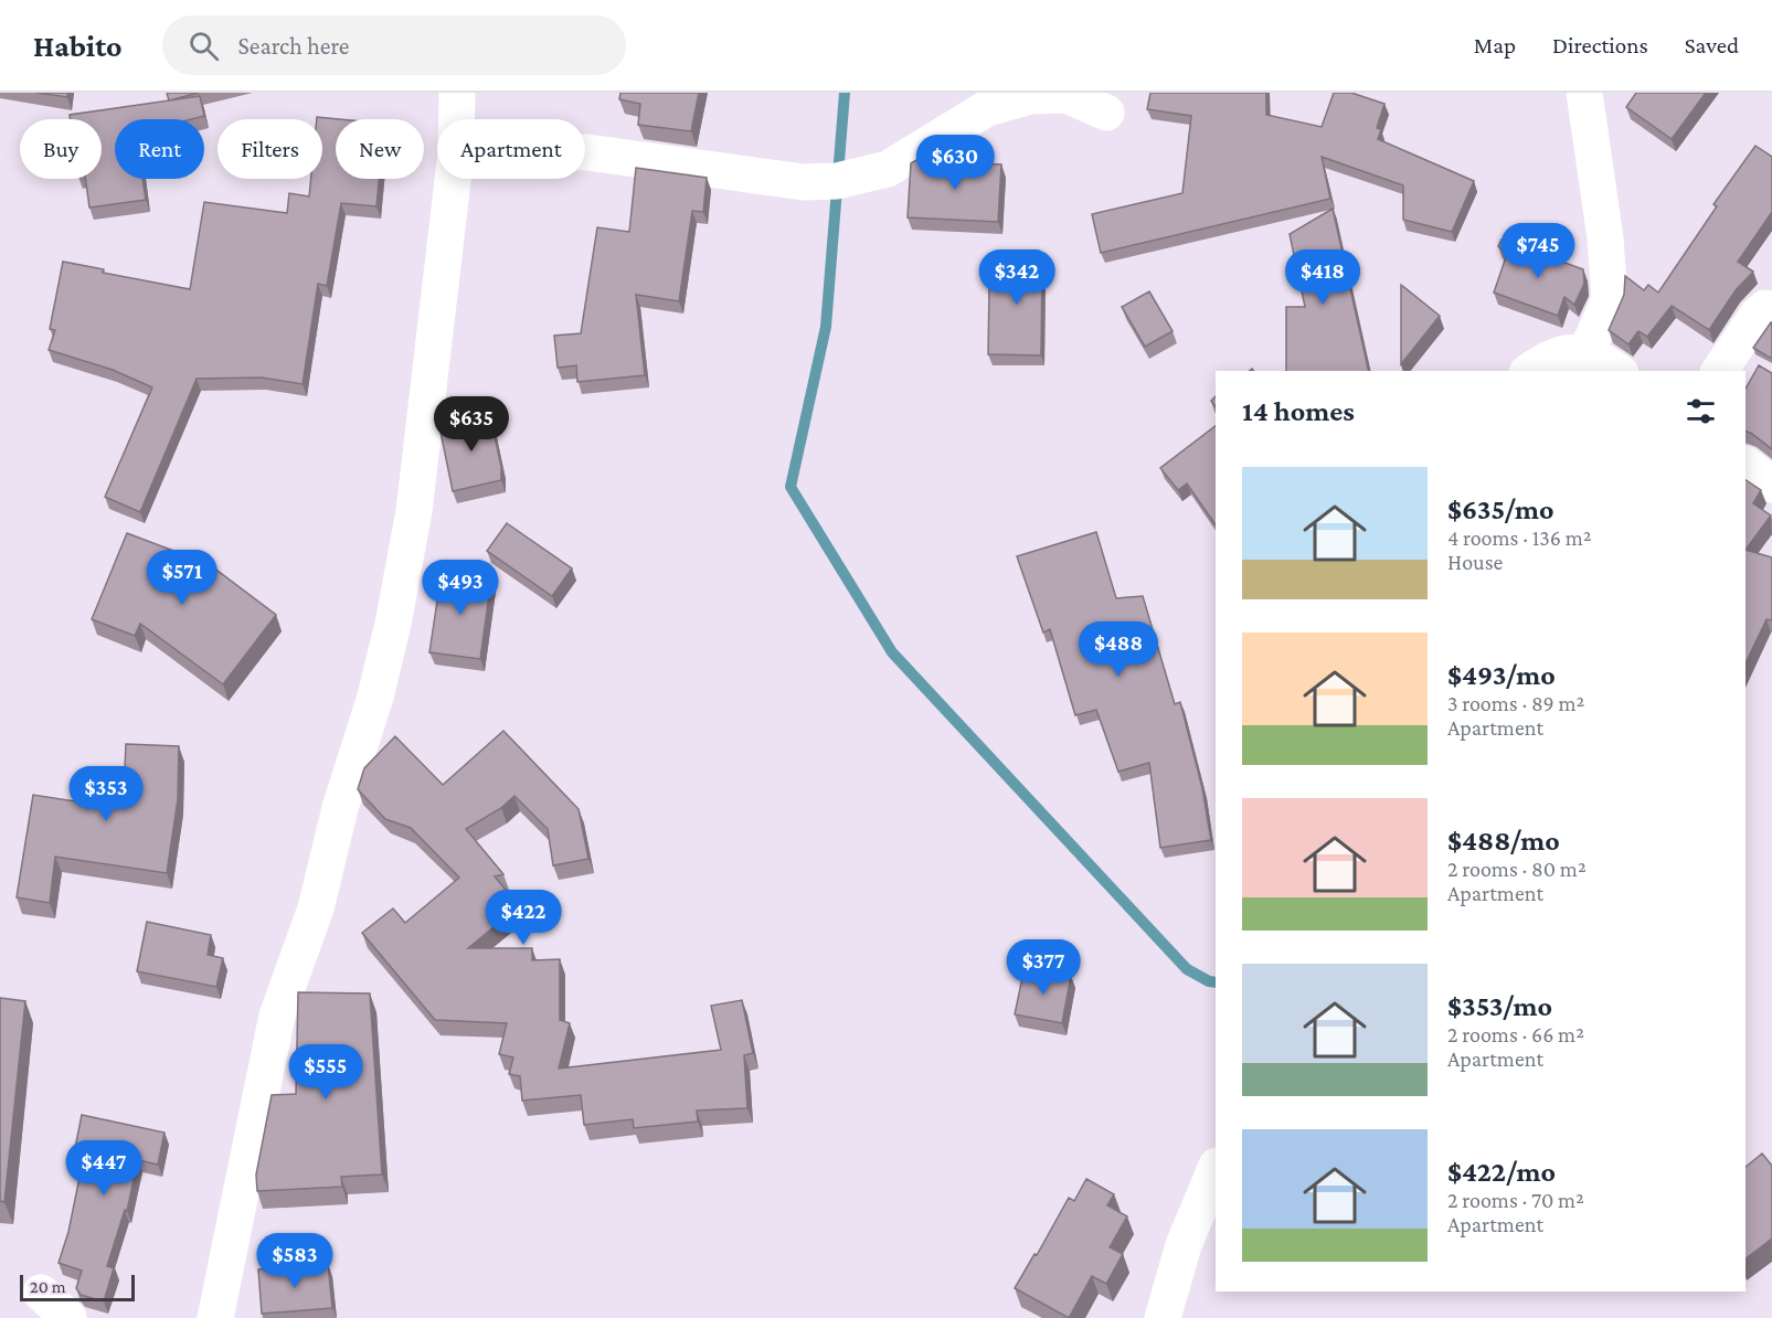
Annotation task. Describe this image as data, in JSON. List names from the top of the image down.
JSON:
{
  "scale_bar": "20 m",
  "page": {
    "header": "Habito",
    "search": "Search here",
    "nav": ["Map", "Directions", "Saved"],
    "chip": [
      "Buy",
      "Rent",
      "Filters",
      "New",
      "Apartment"
    ],
    "price": [
      "$630",
      "$745",
      "$342",
      "$418",
      "$635",
      "$571",
      "$493",
      "$488",
      "$353",
      "$422",
      "$377",
      "$555",
      "$447",
      "$583"
    ],
    "heading": "14 homes",
    "list": [
      {
        "name": "$635/mo",
        "note": "4 rooms · 136 m² · House"
      },
      {
        "name": "$493/mo",
        "note": "3 rooms · 89 m² · Apartment"
      },
      {
        "name": "$488/mo",
        "note": "2 rooms · 80 m² · Apartment"
      },
      {
        "name": "$353/mo",
        "note": "2 rooms · 66 m² · Apartment"
      },
      {
        "name": "$422/mo",
        "note": "2 rooms · 70 m² · Apartment"
      }
    ],
    "scale": "20 m"
  }
}
